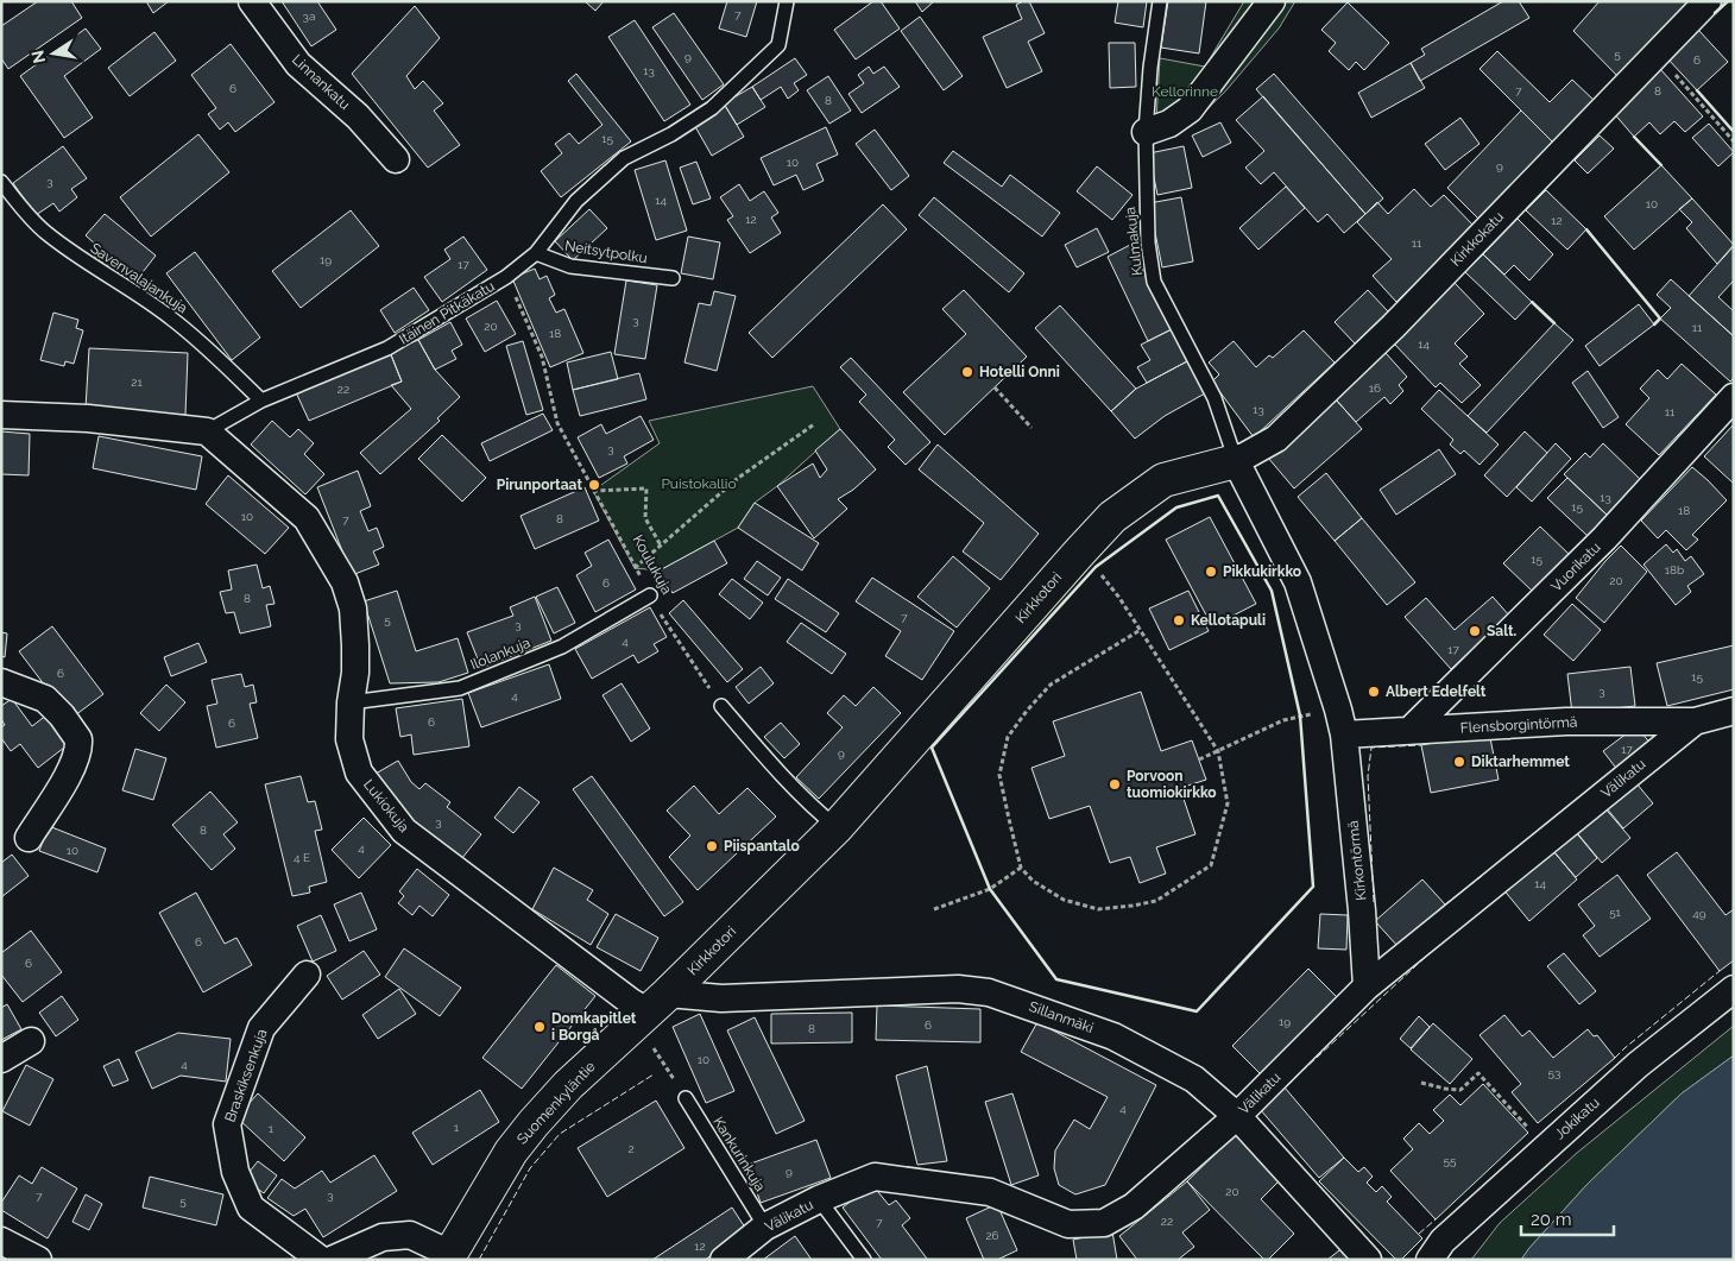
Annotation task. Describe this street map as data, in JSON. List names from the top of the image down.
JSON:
{
  "streets": {
    "street": [
      "Linnankatu",
      "Kirkkokatu",
      "Vuorikatu",
      "Kirkkotori",
      "Flensborgintörmä",
      "Välikatu",
      "Lukiokuja",
      "Kirkontörmä",
      "Sillanmäki",
      "Braskiksenkuja",
      "Suomenkyläntie",
      "Jokikatu"
    ],
    "lane": [
      "Kulmakuja",
      "Neitsytpolku",
      "Savenvalajankuja",
      "Itäinen Pitkäkatu",
      "Ilolankuja",
      "Kankurinkuja"
    ],
    "path": ["Koulukuja"]
  },
  "crossings": [
    ["Kirkkokatu", "Kulmakuja"],
    ["Kirkkokatu", "Kirkkotori"],
    ["Kulmakuja", "Kirkkotori"],
    ["Neitsytpolku", "Itäinen Pitkäkatu"],
    ["Savenvalajankuja", "Itäinen Pitkäkatu"],
    ["Itäinen Pitkäkatu", "Koulukuja"],
    ["Itäinen Pitkäkatu", "Lukiokuja"],
    ["Koulukuja", "Ilolankuja"],
    ["Vuorikatu", "Flensborgintörmä"],
    ["Kirkkotori", "Lukiokuja"],
    ["Kirkkotori", "Sillanmäki"],
    ["Kirkkotori", "Suomenkyläntie"],
    ["Ilolankuja", "Lukiokuja"],
    ["Flensborgintörmä", "Välikatu"],
    ["Flensborgintörmä", "Kirkontörmä"],
    ["Välikatu", "Kirkontörmä"],
    ["Välikatu", "Sillanmäki"],
    ["Välikatu", "Kankurinkuja"],
    ["Lukiokuja", "Sillanmäki"],
    ["Lukiokuja", "Suomenkyläntie"],
    ["Sillanmäki", "Suomenkyläntie"]
  ],
  "parks": ["Kellorinne", "Puistokallio"],
  "places": [
    "Hotelli Onni",
    "Pirunportaat",
    "Pikkukirkko",
    "Kellotapuli",
    "Salt.",
    "Albert Edelfelt",
    "Diktarhemmet",
    "Porvoon tuomiokirkko",
    "Piispantalo",
    "Domkapitlet i Borgå"
  ],
  "house_numbers": [
    "7",
    "3a",
    "5",
    "9",
    "6",
    "13",
    "6",
    "7",
    "8",
    "8",
    "15",
    "10",
    "9",
    "3",
    "14",
    "10",
    "12",
    "12",
    "11",
    "19",
    "17",
    "3",
    "20",
    "11",
    "18",
    "14",
    "21",
    "16",
    "22",
    "13",
    "11",
    "3",
    "13",
    "15",
    "18",
    "10",
    "8",
    "7",
    "15",
    "18b",
    "20",
    "6",
    "8",
    "7",
    "5",
    "3",
    "4",
    "17",
    "6",
    "15",
    "3",
    "4",
    "6",
    "6",
    "17",
    "9",
    "3",
    "8",
    "4",
    "10",
    "4 E",
    "14",
    "51",
    "49",
    "6",
    "6",
    "19",
    "6",
    "8",
    "10",
    "4",
    "53",
    "4",
    "1",
    "1",
    "2",
    "55",
    "9",
    "20",
    "3",
    "7",
    "5",
    "22",
    "7",
    "26",
    "12"
  ],
  "scale_bar": "20 m",
  "north": "left"
}
